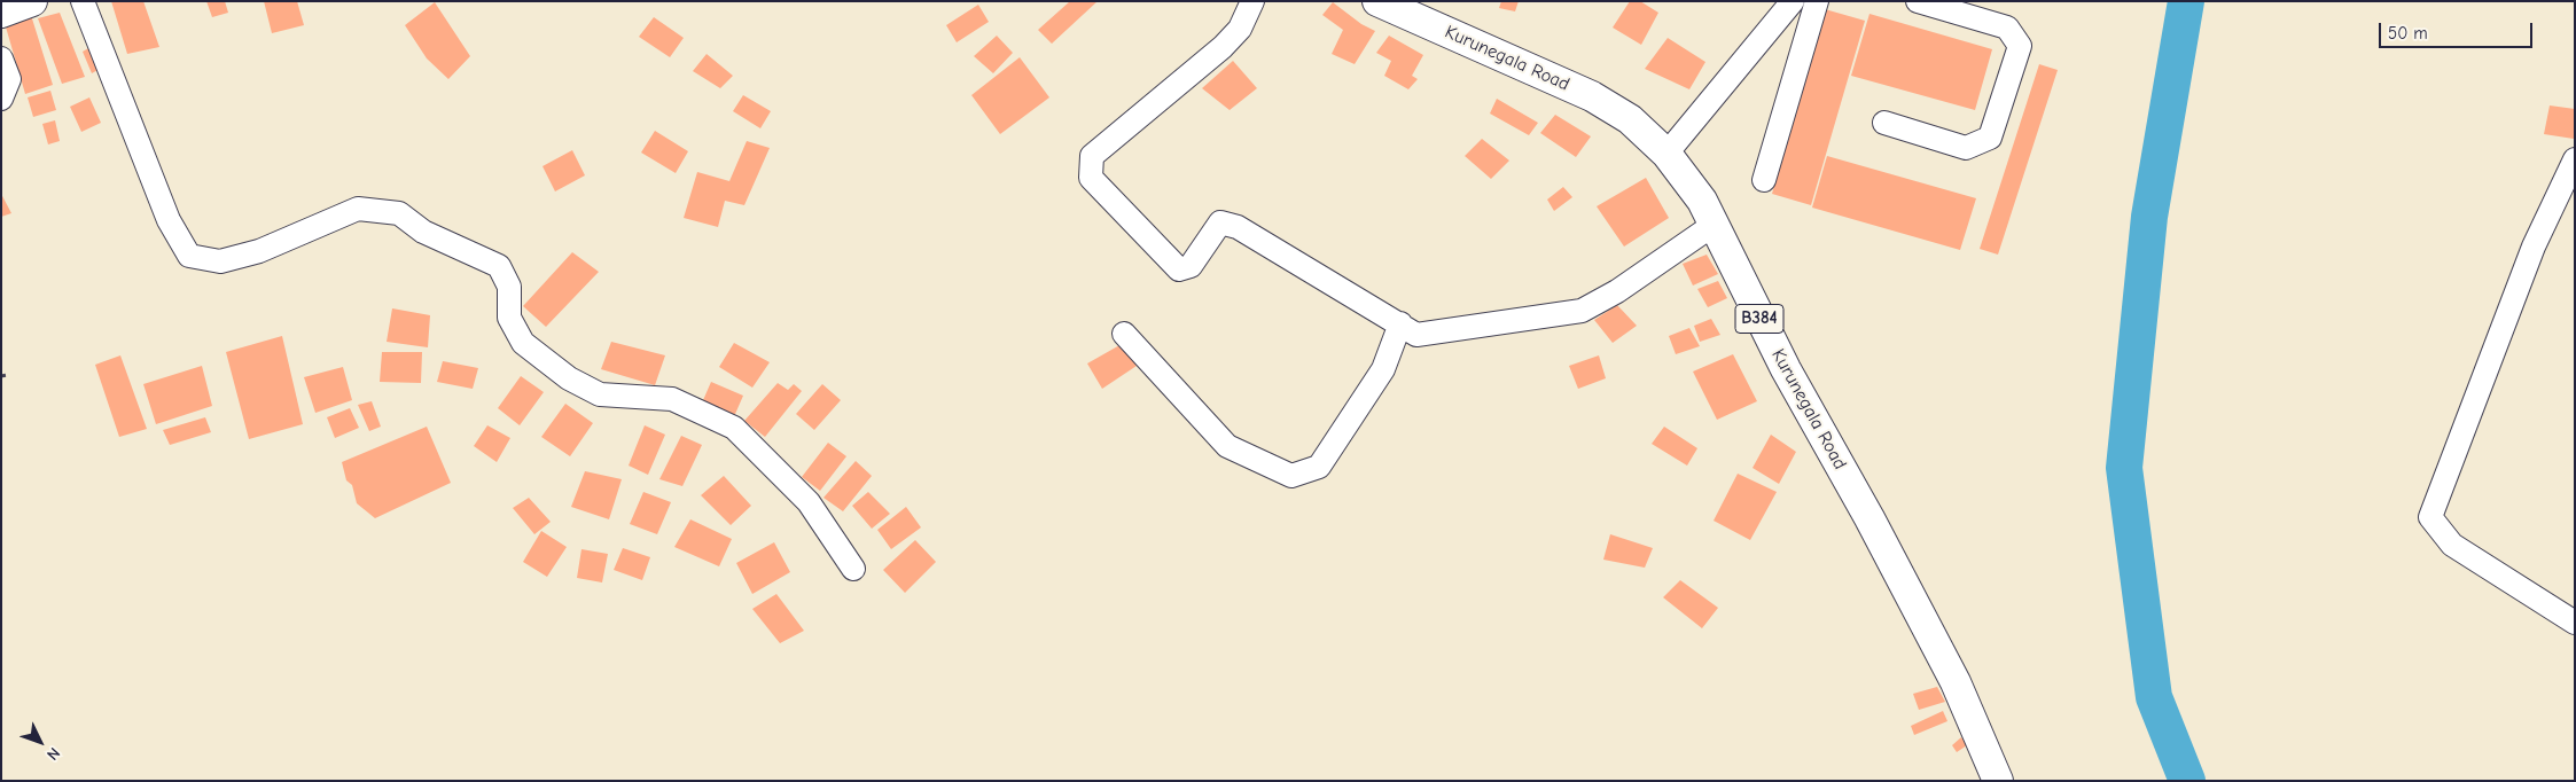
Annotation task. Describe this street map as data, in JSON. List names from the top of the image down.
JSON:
{
  "streets": {
    "main road": ["Kurunegala Road", "B384"]
  },
  "scale_bar": "50 m",
  "north": "bottom right"
}
